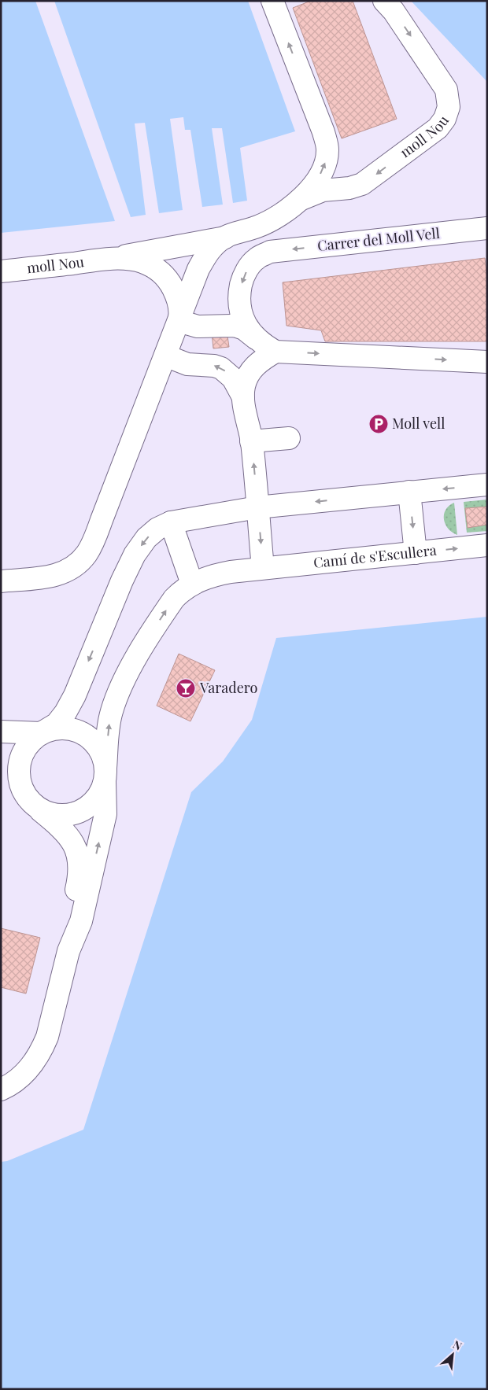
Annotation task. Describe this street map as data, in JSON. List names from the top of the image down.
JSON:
{
  "streets": {
    "street": ["moll Nou", "Carrer del Moll Vell", "Camí de s'Escullera"]
  },
  "places": {
    "parking": ["Moll vell"],
    "bar": ["Varadero"]
  },
  "north": "top right"
}
